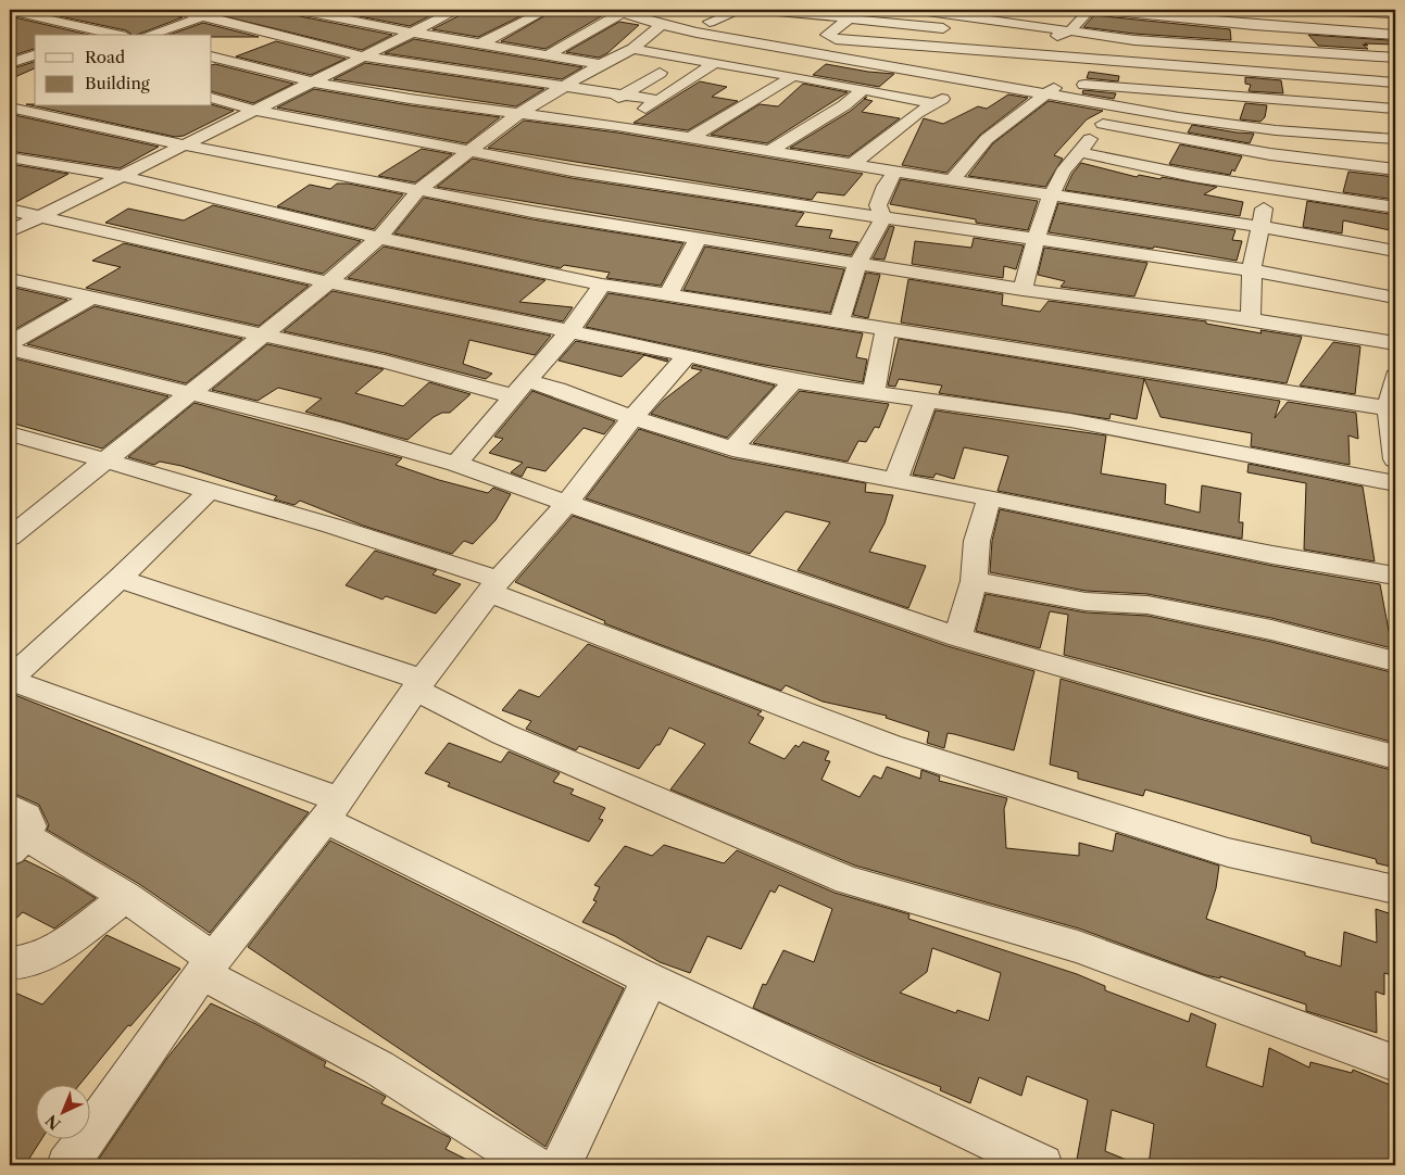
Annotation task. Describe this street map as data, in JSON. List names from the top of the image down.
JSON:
{
  "legend": ["Road", "Building"],
  "north": "bottom left"
}
